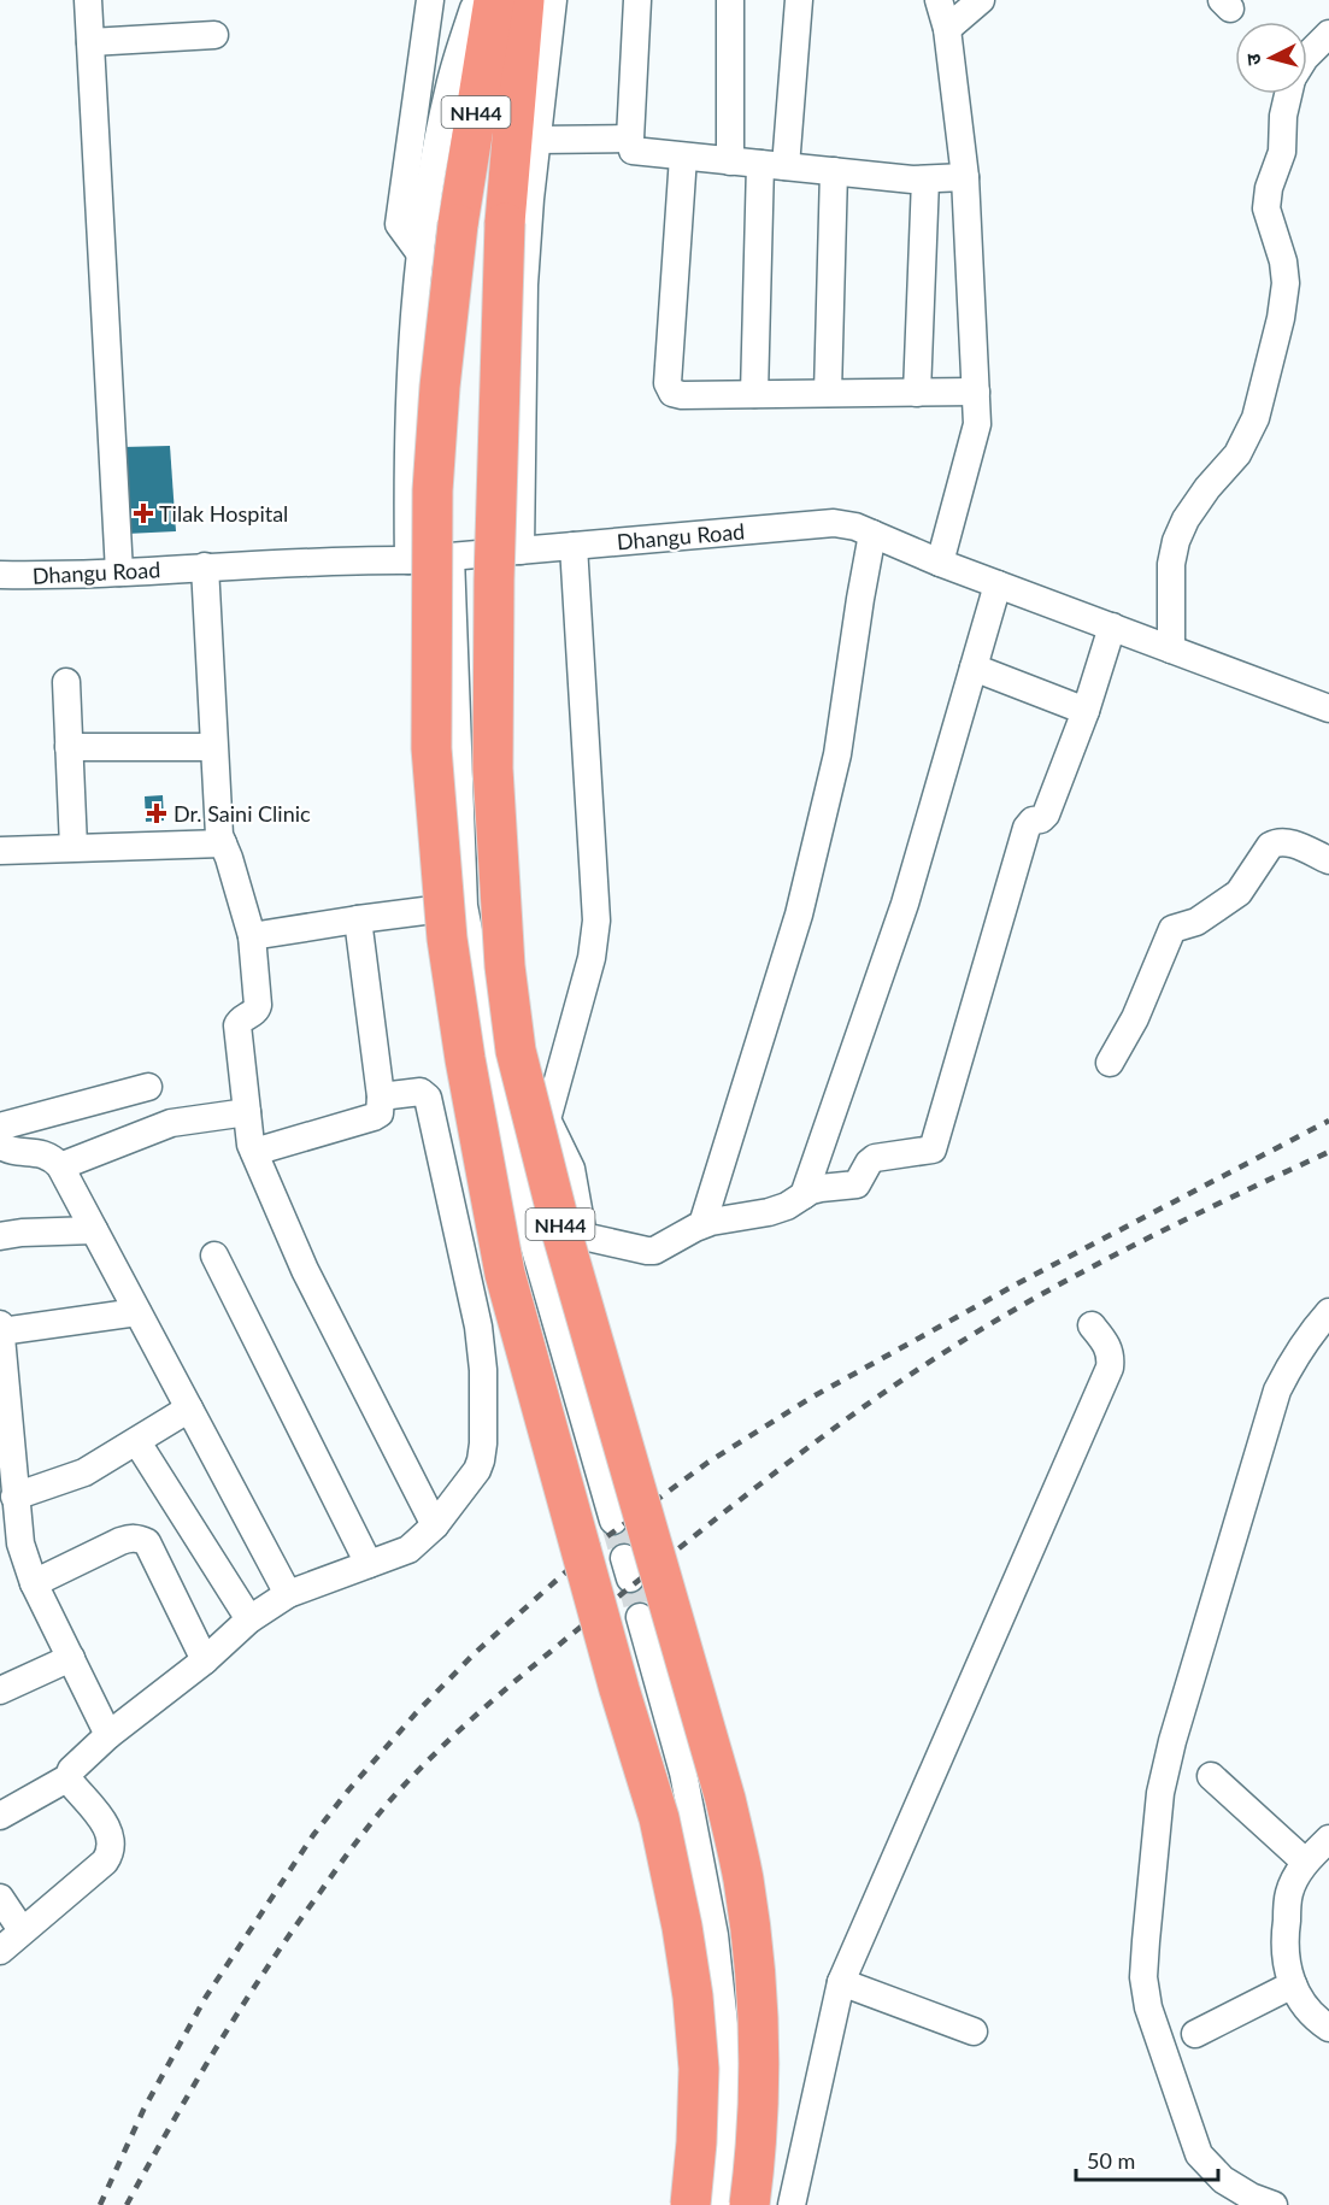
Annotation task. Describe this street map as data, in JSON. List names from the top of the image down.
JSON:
{
  "streets": {
    "highway": ["NH44"],
    "street": ["Dhangu Road"]
  },
  "places": {
    "health": ["Tilak Hospital", "Dr. Saini Clinic"]
  },
  "scale_bar": "50 m",
  "north": "left"
}
